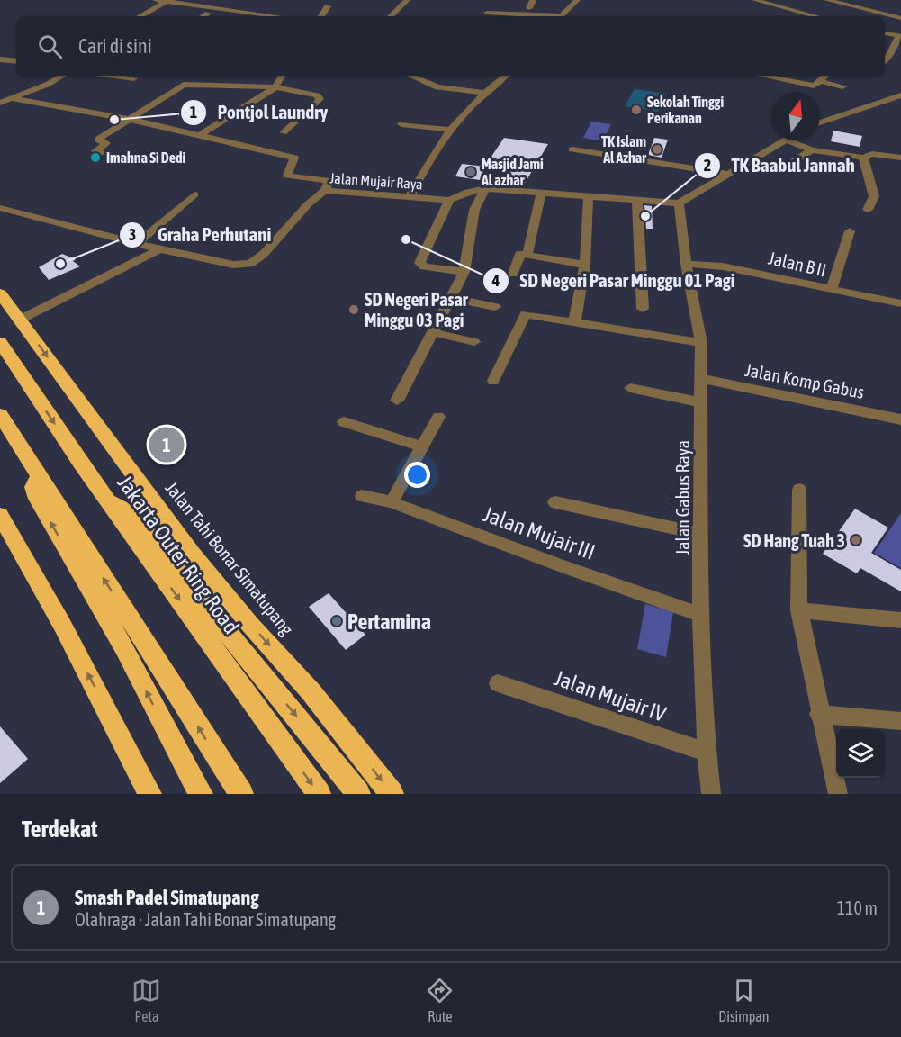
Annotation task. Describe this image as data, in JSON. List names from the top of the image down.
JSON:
{
  "streets": {
    "highway": ["Jakarta Outer Ring Road", "Jalan Tahi Bonar Simatupang"],
    "street": [
      "Jalan Mujair Raya",
      "Jalan B II",
      "Jalan Komp Gabus",
      "Jalan Gabus Raya",
      "Jalan Mujair III",
      "Jalan Mujair IV"
    ]
  },
  "crossings": [
    ["Jalan Mujair Raya", "Jalan Gabus Raya"],
    ["Jalan B II", "Jalan Gabus Raya"],
    ["Jalan Komp Gabus", "Jalan Gabus Raya"],
    ["Jalan Gabus Raya", "Jalan Mujair III"],
    ["Jalan Gabus Raya", "Jalan Mujair IV"]
  ],
  "places": [
    "Sekolah Tinggi Perikanan",
    "Pontjol Laundry",
    "TK Islam Al Azhar",
    "Imahna Si Dedi",
    "Masjid Jami Al azhar",
    "TK Baabul Jannah",
    "SD Negeri Pasar Minggu 01 Pagi",
    "Graha Perhutani",
    "SD Negeri Pasar Minggu 03 Pagi",
    "SD Hang Tuah 3",
    "Pertamina"
  ],
  "north": "top",
  "page": {
    "search": "Cari di sini",
    "pins": "1",
    "heading": "Terdekat",
    "list": [
      {
        "mark": "1",
        "name": "Smash Padel Simatupang",
        "note": "Olahraga · Jalan Tahi Bonar Simatupang",
        "value": "110 m"
      }
    ],
    "nav": ["Peta", "Rute", "Disimpan"]
  }
}
